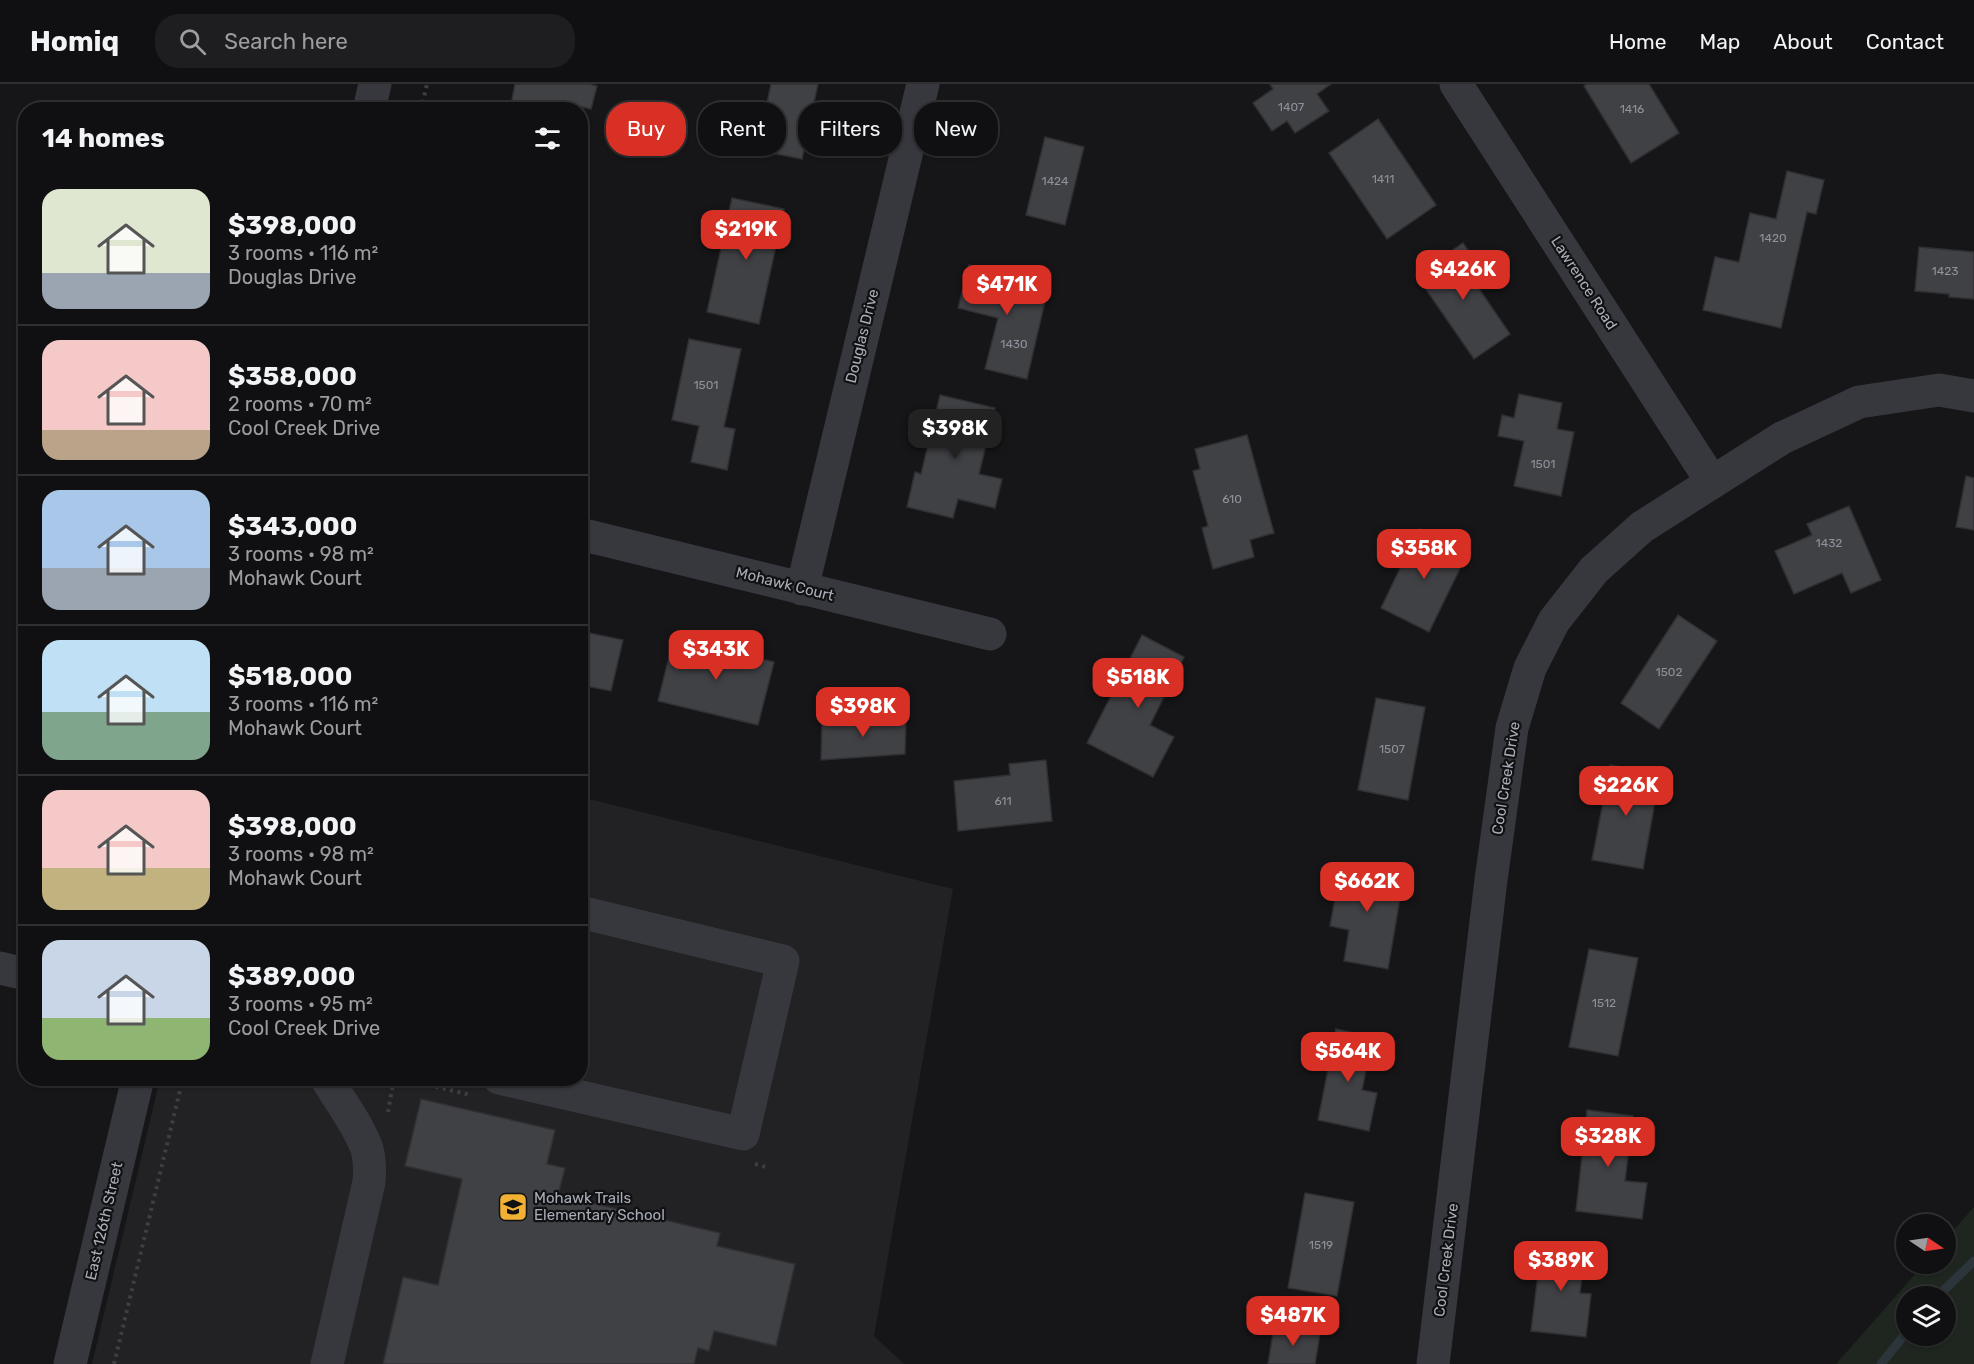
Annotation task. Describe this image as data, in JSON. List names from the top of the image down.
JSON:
{
  "streets": {
    "street": [
      "Lawrence Road",
      "Douglas Drive",
      "Mohawk Court",
      "Cool Creek Drive",
      "East 126th Street"
    ]
  },
  "crossings": [
    ["Lawrence Road", "Cool Creek Drive"],
    ["Douglas Drive", "Mohawk Court"]
  ],
  "places": {
    "school or university": ["Mohawk Trails Elementary School"]
  },
  "house_numbers": [
    "1407",
    "1416",
    "1411",
    "1424",
    "1420",
    "1423",
    "1430",
    "1501",
    "1501",
    "610",
    "1432",
    "1502",
    "1507",
    "611",
    "1512",
    "1519"
  ],
  "north": "right",
  "page": {
    "header": "Homiq",
    "search": "Search here",
    "nav": [
      "Home",
      "Map",
      "About",
      "Contact"
    ],
    "chip": [
      "Buy",
      "Rent",
      "Filters",
      "New"
    ],
    "heading": "14 homes",
    "list": [
      {
        "name": "$398,000",
        "note": "3 rooms · 116 m² · Douglas Drive"
      },
      {
        "name": "$358,000",
        "note": "2 rooms · 70 m² · Cool Creek Drive"
      },
      {
        "name": "$343,000",
        "note": "3 rooms · 98 m² · Mohawk Court"
      },
      {
        "name": "$518,000",
        "note": "3 rooms · 116 m² · Mohawk Court"
      },
      {
        "name": "$398,000",
        "note": "3 rooms · 98 m² · Mohawk Court"
      },
      {
        "name": "$389,000",
        "note": "3 rooms · 95 m² · Cool Creek Drive"
      }
    ],
    "price": [
      "$219K",
      "$426K",
      "$471K",
      "$398K",
      "$358K",
      "$343K",
      "$518K",
      "$398K",
      "$226K",
      "$662K",
      "$564K",
      "$328K",
      "$389K",
      "$487K"
    ]
  }
}
